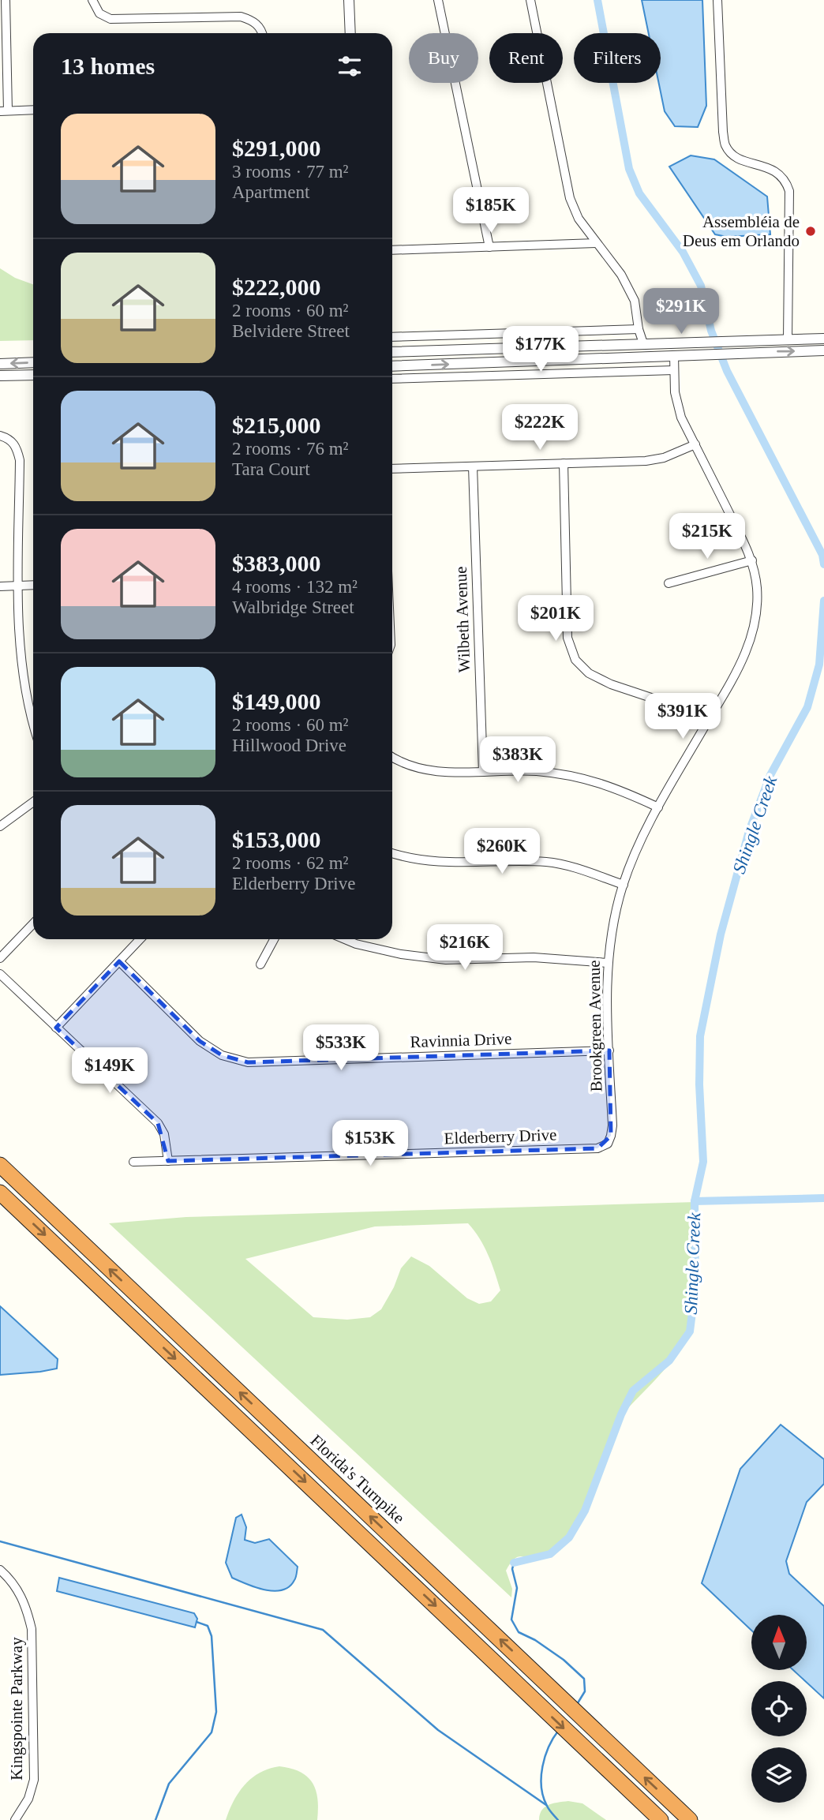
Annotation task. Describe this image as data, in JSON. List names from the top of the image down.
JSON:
{
  "streets": {
    "highway": ["Florida's Turnpike"],
    "street": [
      "Wilbeth Avenue",
      "Brookgreen Avenue",
      "Ravinnia Drive",
      "Elderberry Drive",
      "Kingspointe Parkway"
    ]
  },
  "crossings": [
    ["Brookgreen Avenue", "Ravinnia Drive"],
    ["Brookgreen Avenue", "Elderberry Drive"]
  ],
  "water": ["Shingle Creek"],
  "places": ["Assembléia de Deus em Orlando"],
  "north": "top",
  "page": {
    "chip": ["Buy", "Rent", "Filters"],
    "heading": "13 homes",
    "list": [
      {
        "name": "$291,000",
        "note": "3 rooms · 77 m² · Apartment"
      },
      {
        "name": "$222,000",
        "note": "2 rooms · 60 m² · Belvidere Street"
      },
      {
        "name": "$215,000",
        "note": "2 rooms · 76 m² · Tara Court"
      },
      {
        "name": "$383,000",
        "note": "4 rooms · 132 m² · Walbridge Street"
      },
      {
        "name": "$149,000",
        "note": "2 rooms · 60 m² · Hillwood Drive"
      },
      {
        "name": "$153,000",
        "note": "2 rooms · 62 m² · Elderberry Drive"
      }
    ],
    "price": [
      "$185K",
      "$291K",
      "$177K",
      "$222K",
      "$215K",
      "$201K",
      "$391K",
      "$383K",
      "$260K",
      "$216K",
      "$533K",
      "$149K",
      "$153K"
    ]
  }
}
